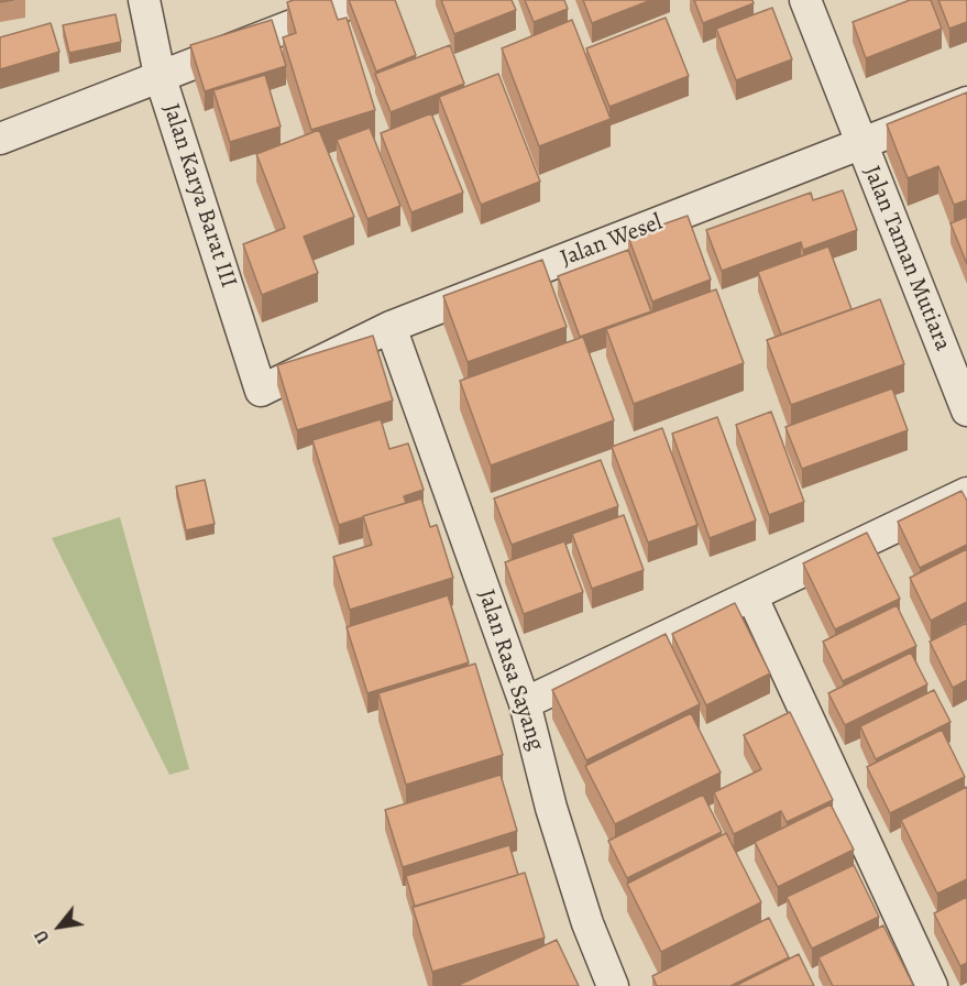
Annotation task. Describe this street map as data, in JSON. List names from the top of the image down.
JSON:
{
  "streets": {
    "street": [
      "Jalan Karya Barat III",
      "Jalan Wesel",
      "Jalan Taman Mutiara",
      "Jalan Rasa Sayang"
    ]
  },
  "crossings": [
    ["Jalan Karya Barat III", "Jalan Wesel"],
    ["Jalan Wesel", "Jalan Taman Mutiara"],
    ["Jalan Wesel", "Jalan Rasa Sayang"]
  ],
  "north": "bottom left"
}
